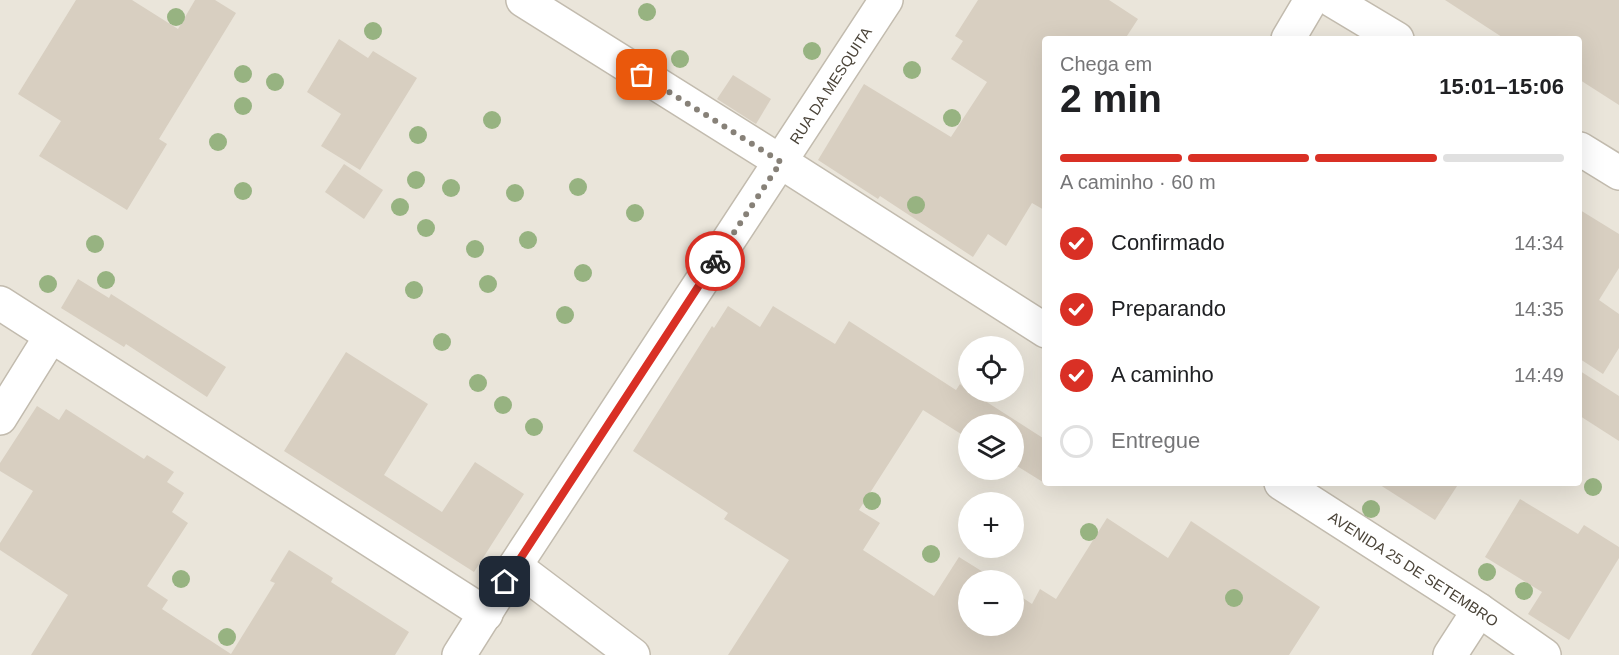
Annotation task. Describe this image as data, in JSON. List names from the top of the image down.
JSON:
{
  "streets": {
    "street": ["RUA DA MESQUITA", "AVENIDA 25 DE SETEMBRO"]
  },
  "page": {
    "heading": ["2 min", "Chega em", "15:01–15:06"],
    "bar": "A caminho · 60 m",
    "list": [
      ["Confirmado", "14:34"],
      ["Preparando", "14:35"],
      ["A caminho", "14:49"],
      "Entregue"
    ],
    "map_buttons": ["+", "−"]
  }
}
